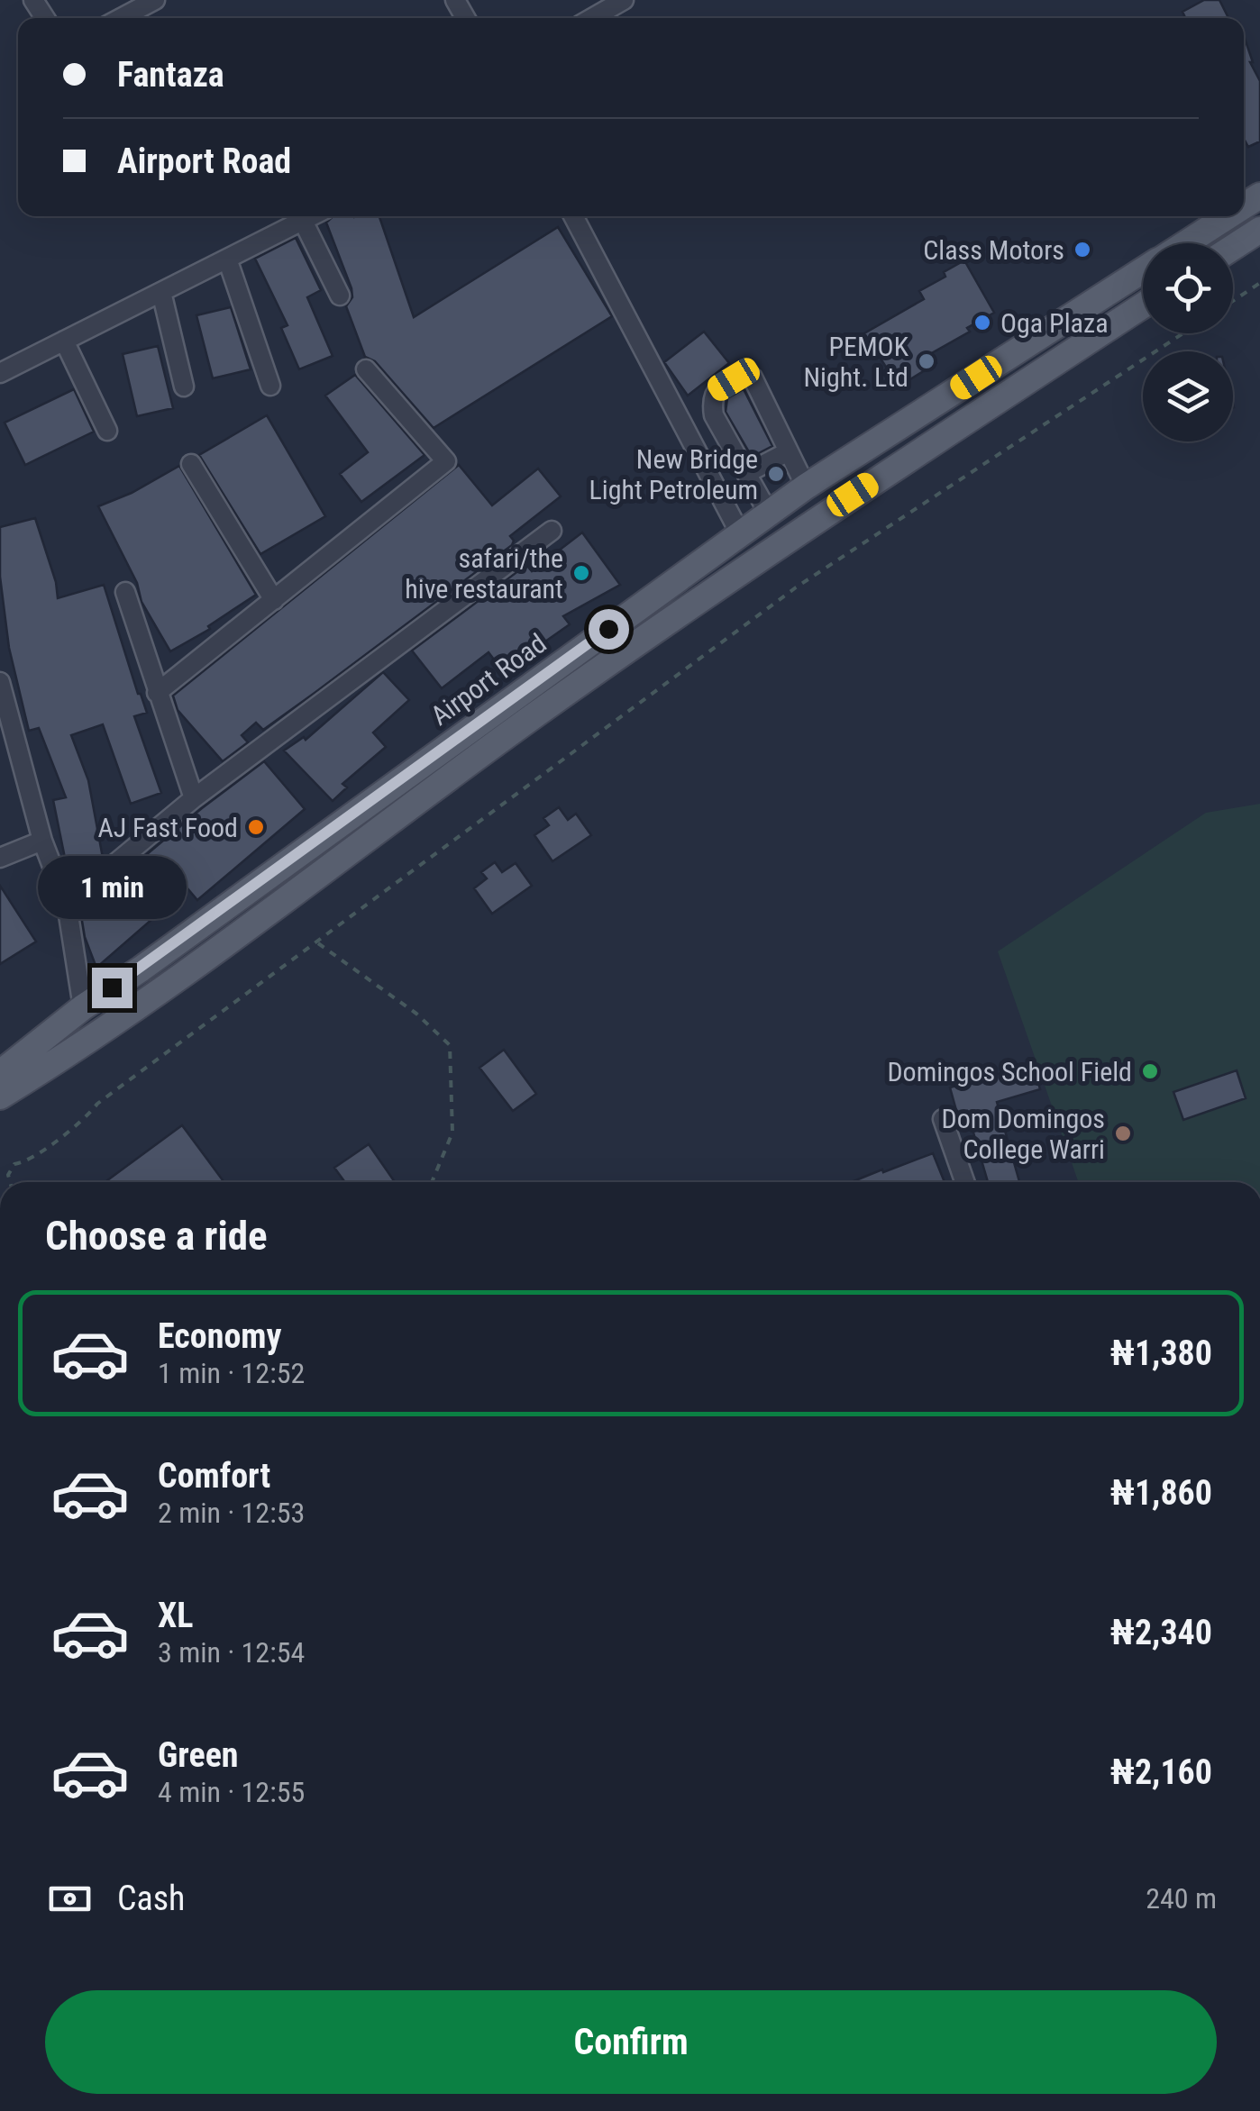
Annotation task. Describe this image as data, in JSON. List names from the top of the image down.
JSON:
{
  "streets": {
    "main road": ["Airport Road"]
  },
  "places": [
    "Class Motors",
    "Oga Plaza",
    "PEMOK Night. Ltd",
    "New Bridge Light Petroleum",
    "safari/the hive restaurant",
    "AJ Fast Food",
    "Domingos School Field",
    "Dom Domingos College Warri"
  ],
  "page": {
    "banner": ["Fantaza", "Airport Road"],
    "bubble": "1 min",
    "heading": "Choose a ride",
    "list": [
      {
        "name": "Economy",
        "note": "1 min · 12:52",
        "value": "₦1,380"
      },
      {
        "name": "Comfort",
        "note": "2 min · 12:53",
        "value": "₦1,860"
      },
      {
        "name": "XL",
        "note": "3 min · 12:54",
        "value": "₦2,340"
      },
      {
        "name": "Green",
        "note": "4 min · 12:55",
        "value": "₦2,160"
      }
    ],
    "pay": ["Cash", "240 m"],
    "buttons": "Confirm"
  }
}
